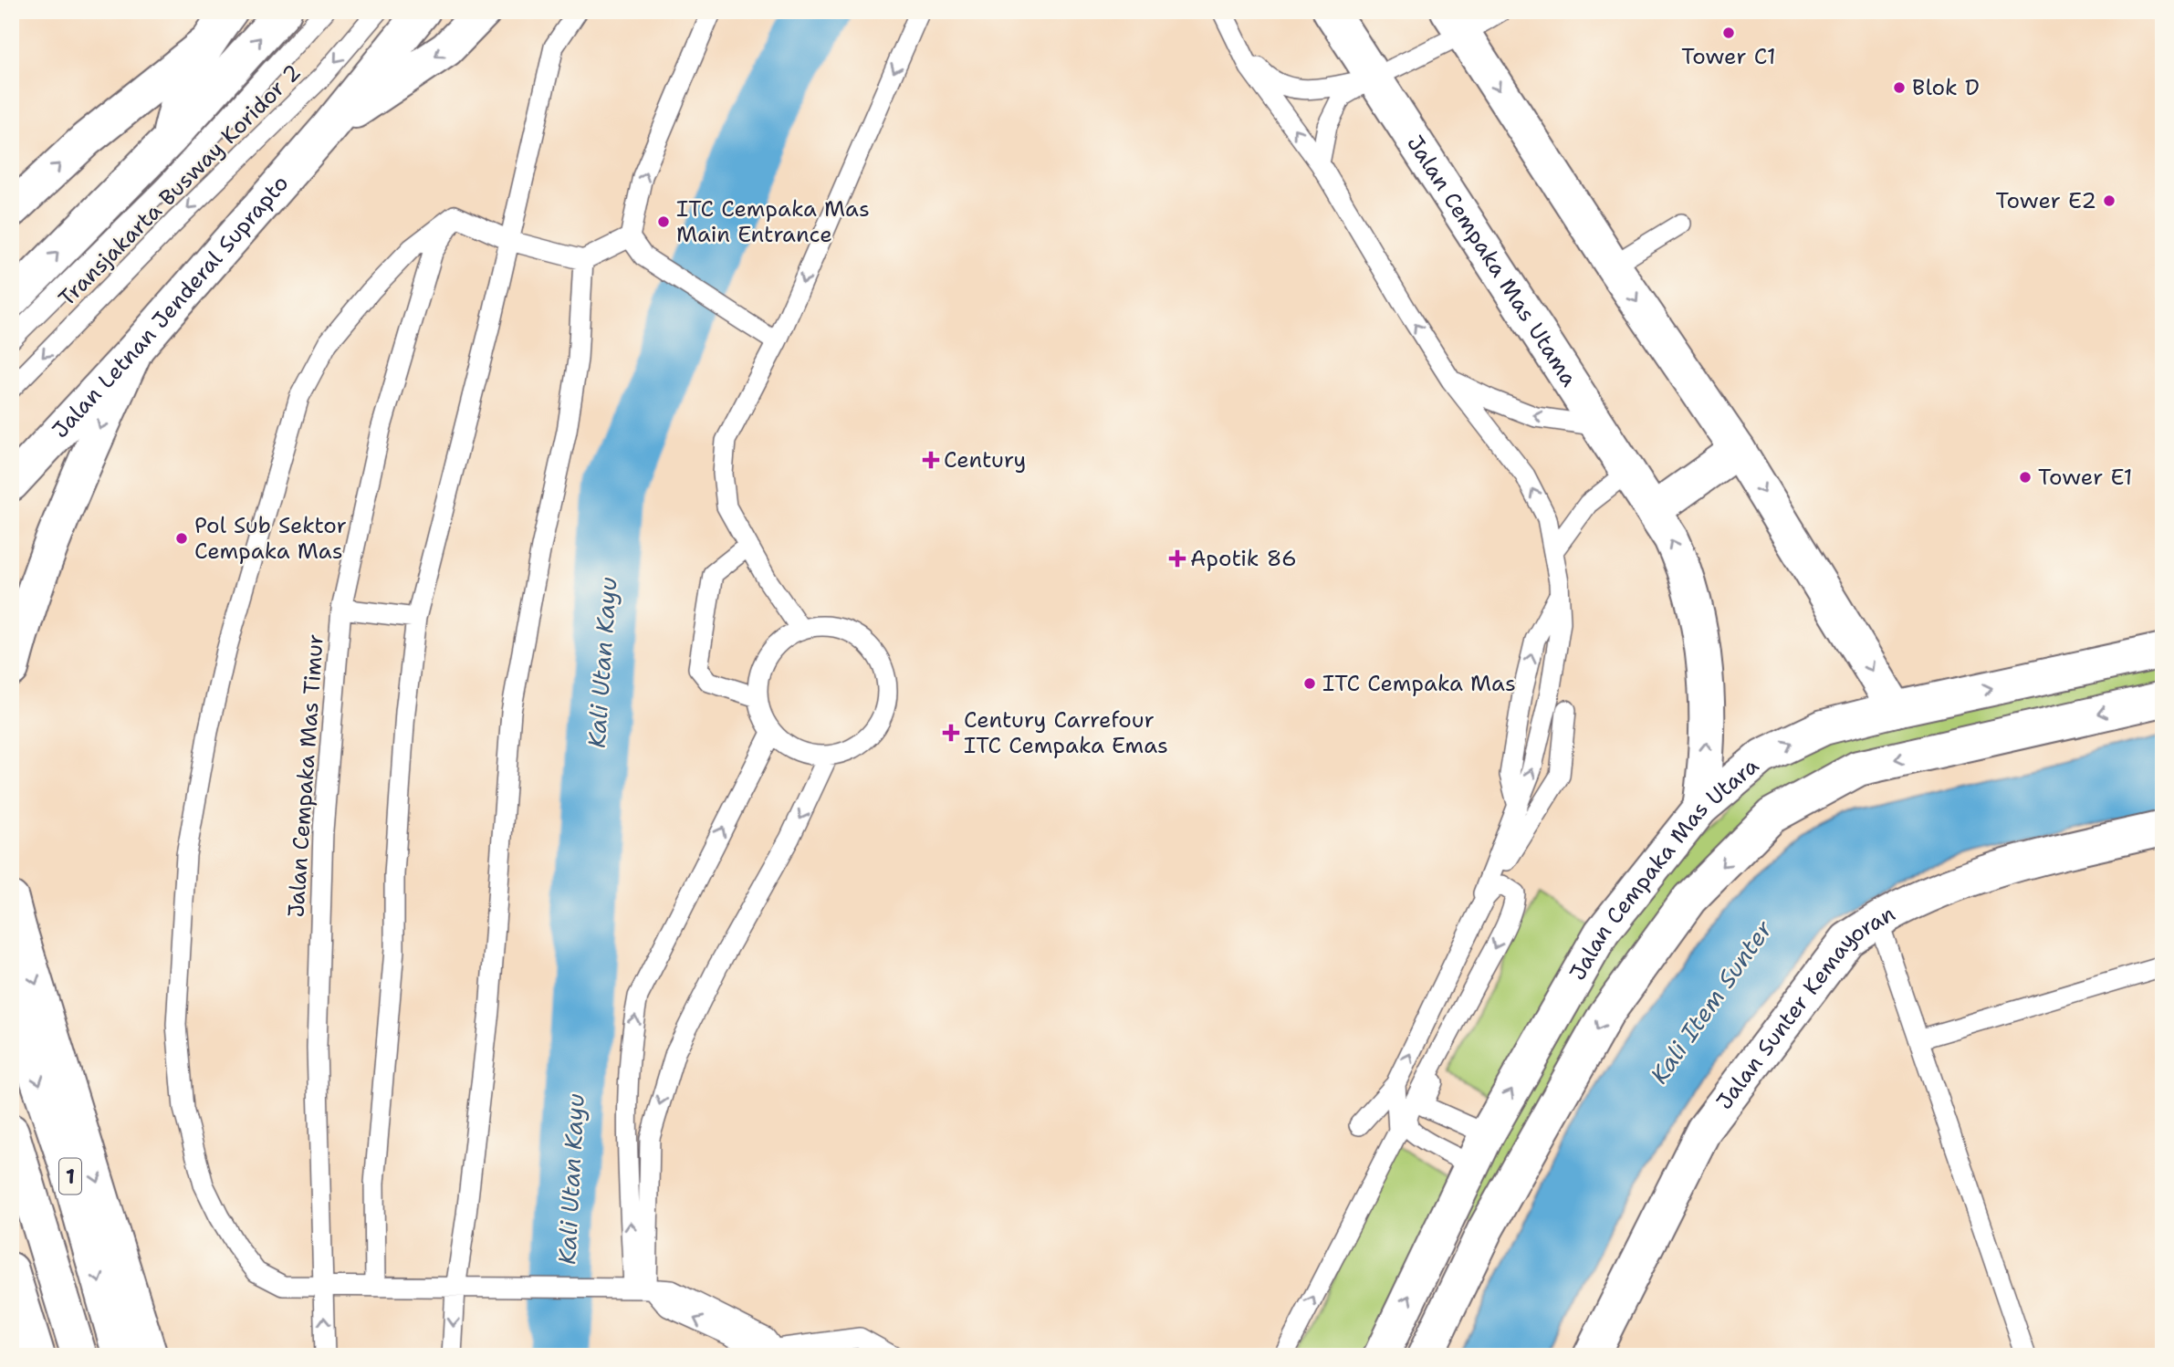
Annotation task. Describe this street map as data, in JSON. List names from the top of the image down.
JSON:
{
  "streets": {
    "main road": [
      "Jalan Cempaka Mas Utama",
      "Jalan Letnan Jenderal Suprapto",
      "Jalan Cempaka Mas Utara",
      "Jalan Sunter Kemayoran",
      "1"
    ],
    "lane": ["Transjakarta Busway Koridor 2", "Jalan Cempaka Mas Timur"]
  },
  "crossings": [
    ["Jalan Cempaka Mas Utama", "Jalan Cempaka Mas Utara"]
  ],
  "water": ["Kali Utan Kayu", "Kali Item Sunter"],
  "places": {
    "other": [
      "Tower C1",
      "Blok D",
      "Tower E2",
      "ITC Cempaka Mas Main Entrance",
      "Tower E1",
      "Pol Sub Sektor Cempaka Mas",
      "ITC Cempaka Mas"
    ],
    "health": ["Century", "Apotik 86", "Century Carrefour ITC Cempaka Emas"]
  }
}
